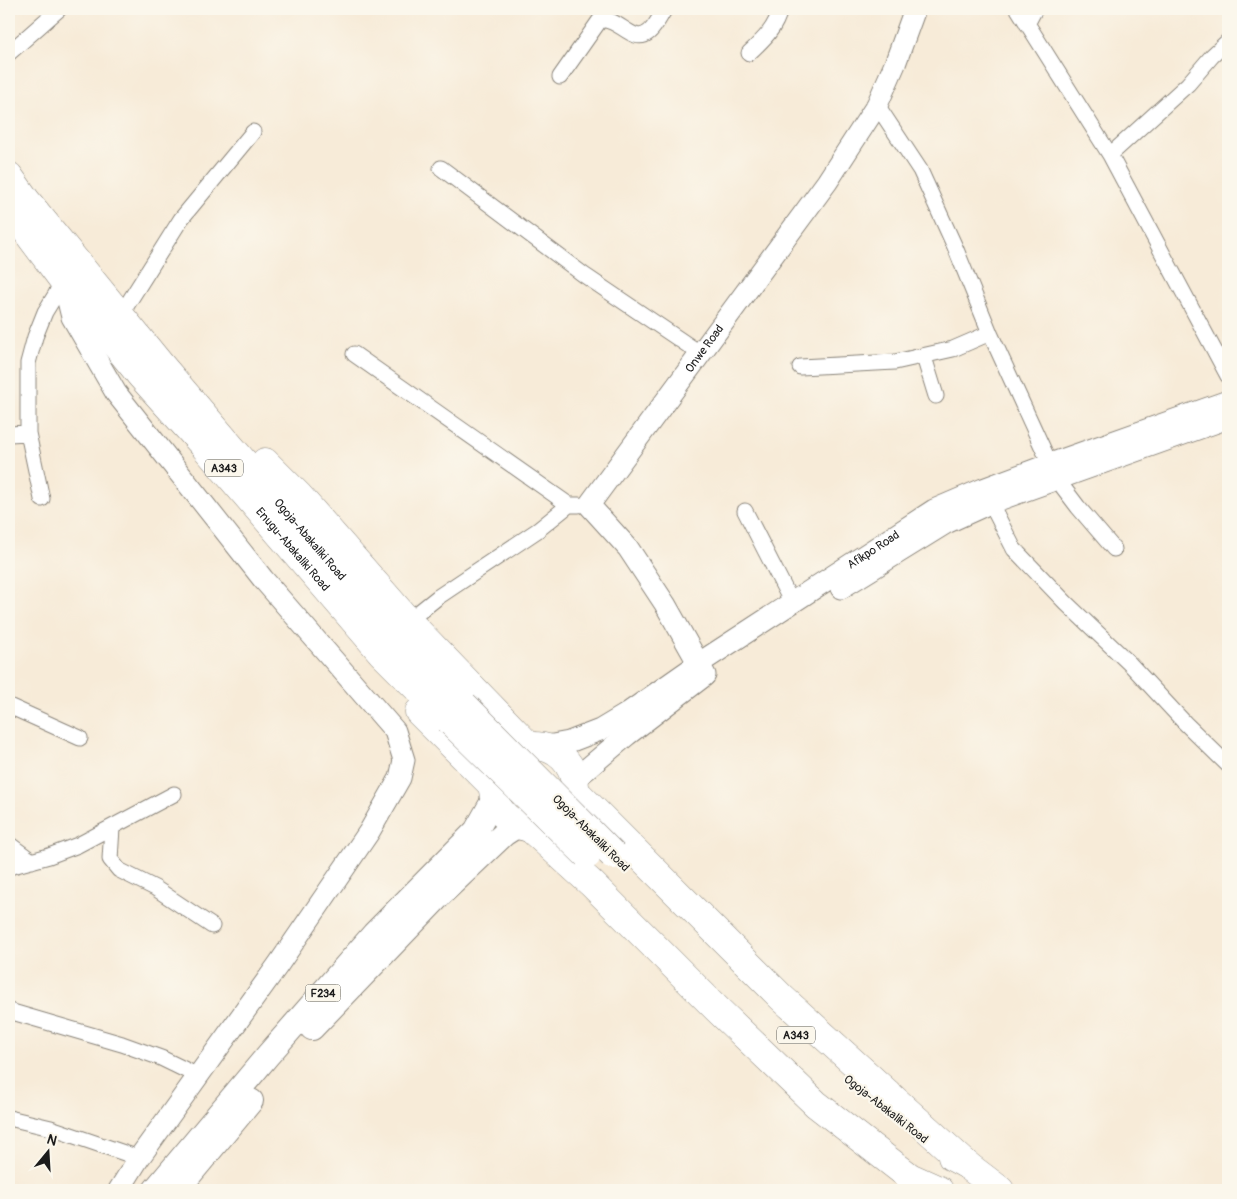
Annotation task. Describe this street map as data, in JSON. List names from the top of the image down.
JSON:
{
  "streets": {
    "highway": ["A343", "Ogoja-Abakaliki Road", "Enugu-Abakaliki Road"],
    "main road": ["Onwe Road", "Afikpo Road", "F234"]
  },
  "crossings": [
    ["Ogoja-Abakaliki Road", "Enugu-Abakaliki Road"],
    ["Afikpo Road", "F234"]
  ],
  "north": "top"
}
